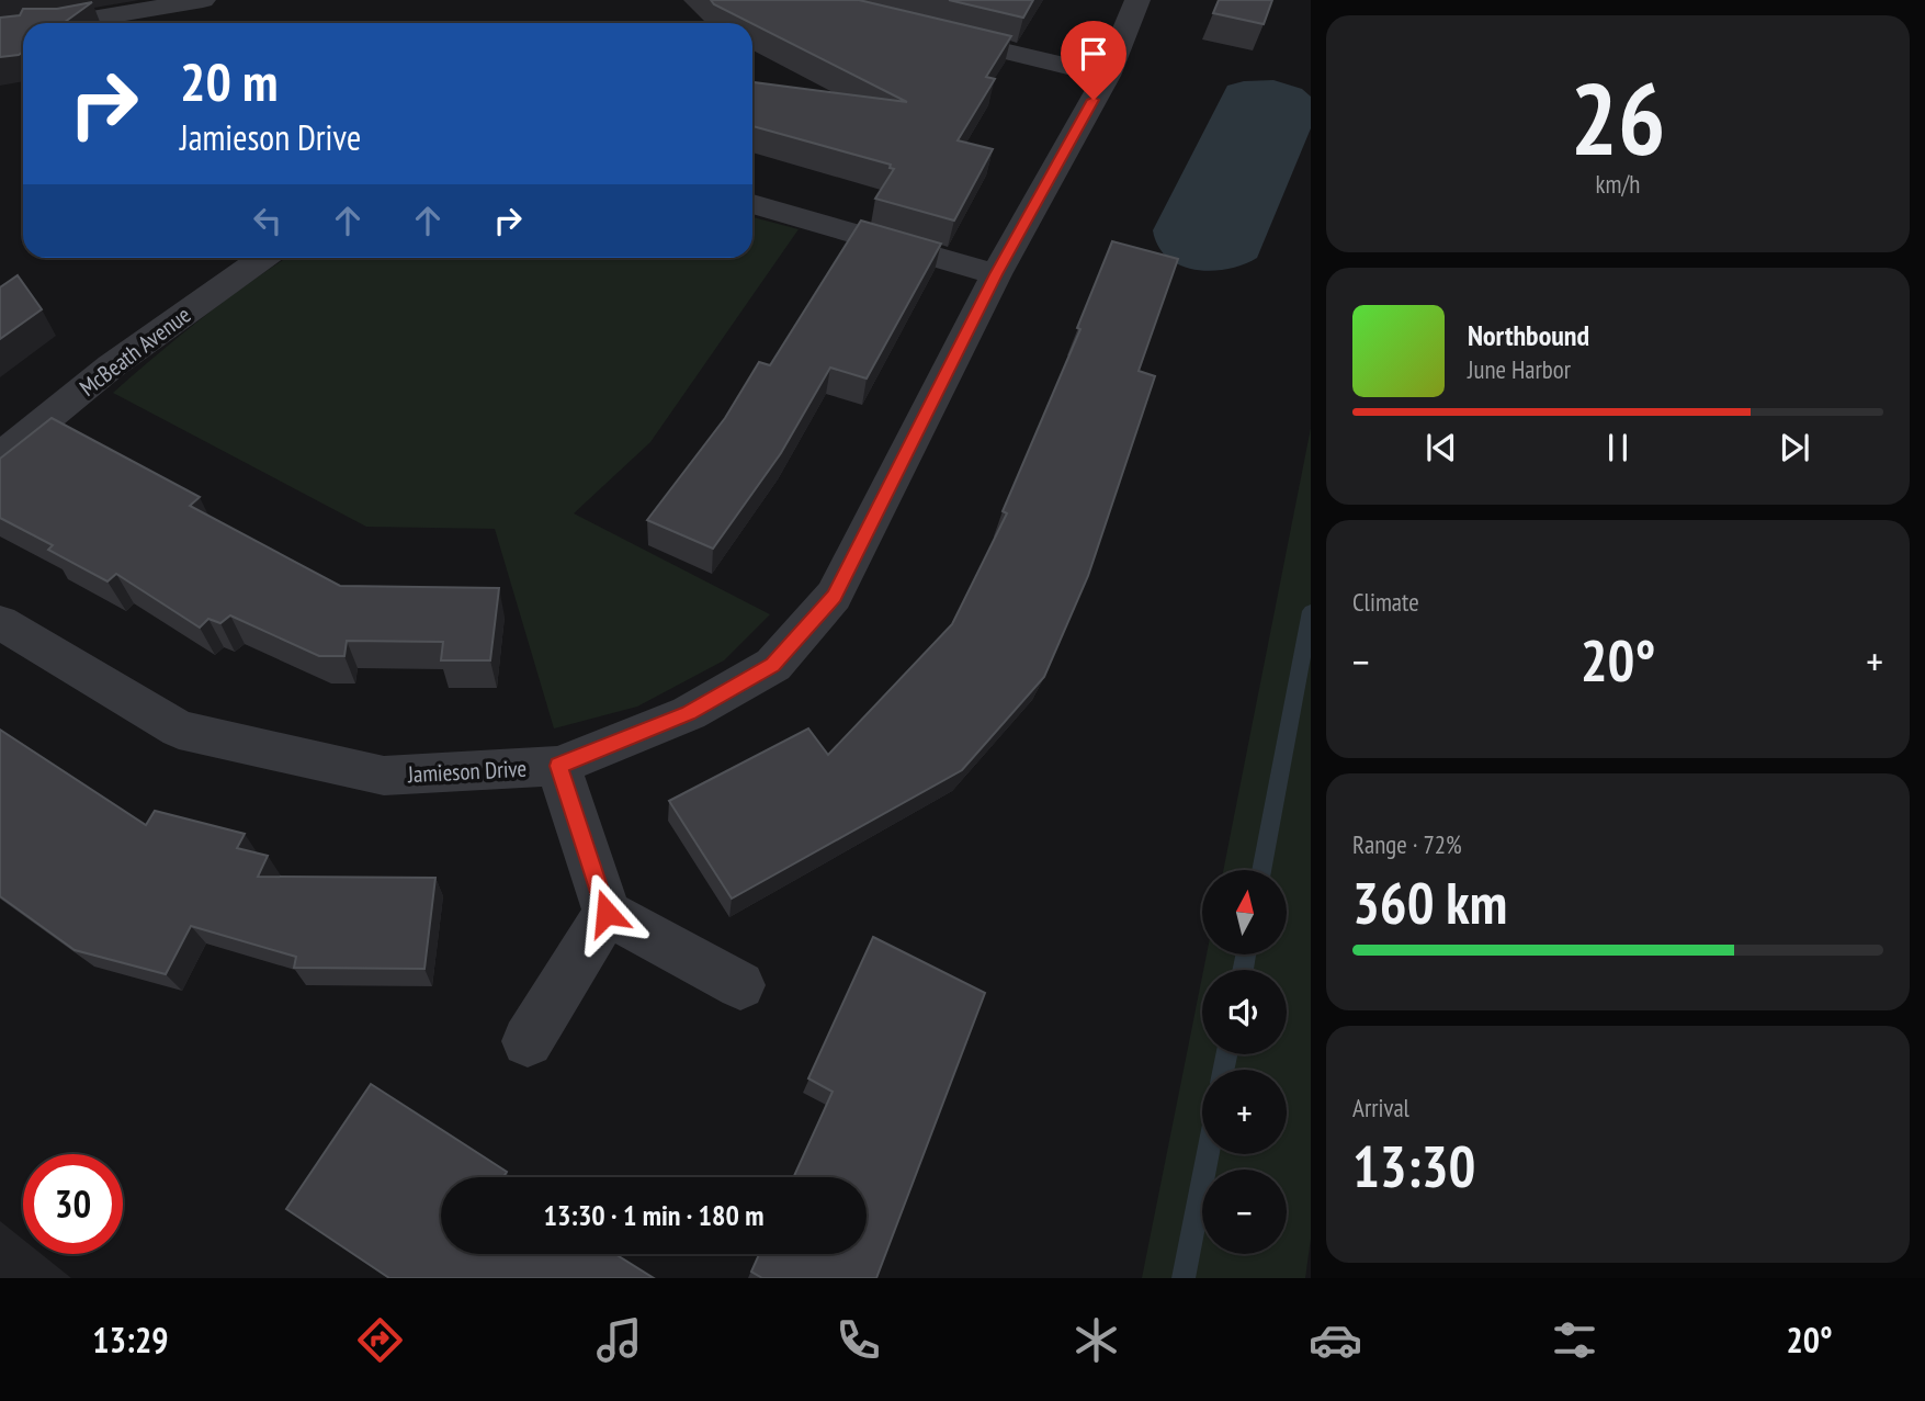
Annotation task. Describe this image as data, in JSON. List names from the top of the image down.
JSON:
{
  "streets": {
    "street": ["McBeath Avenue", "Jamieson Drive"]
  },
  "north": "top",
  "page": {
    "tile": [
      ["26", "km/h"],
      "Climate",
      ["Range · 72%", "360 km"],
      ["Arrival", "13:30"]
    ],
    "turn": ["20 m", "Jamieson Drive"],
    "song": ["Northbound", "June Harbor"],
    "heat": ["−", "20°", "+"],
    "map_buttons": ["+", "−"],
    "limit": "30",
    "trip": "13:30 · 1 min · 180 m",
    "tabs": ["13:29", "20°"]
  }
}
